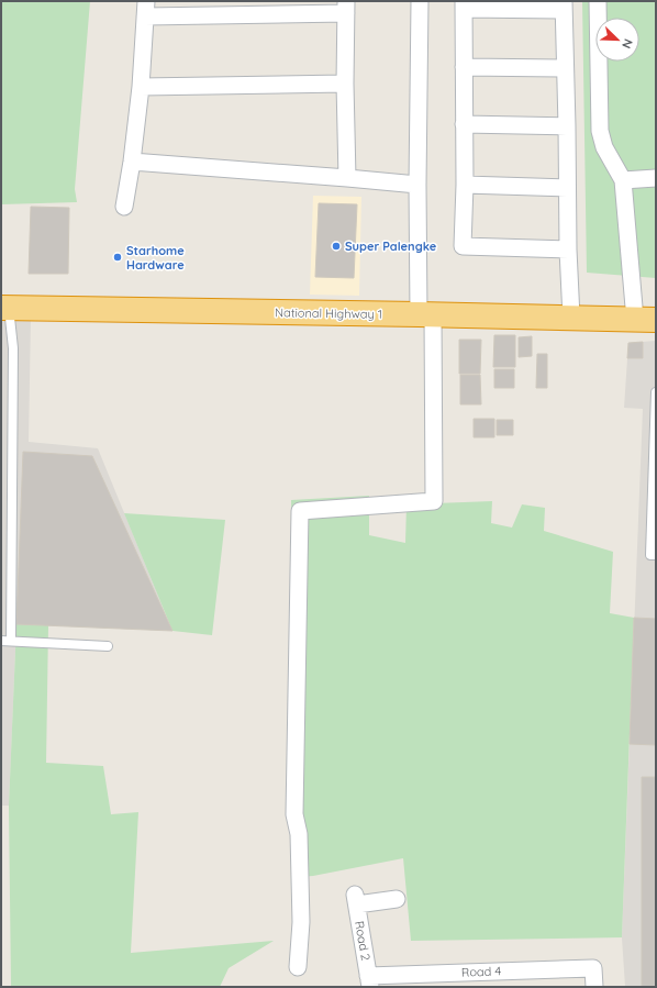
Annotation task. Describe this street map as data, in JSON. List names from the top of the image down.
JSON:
{
  "streets": {
    "highway": ["National Highway 1"],
    "street": ["Road 2", "Road 4"]
  },
  "crossings": [
    ["Road 2", "Road 4"]
  ],
  "places": ["Super Palengke", "Starhome Hardware"],
  "north": "bottom right"
}
